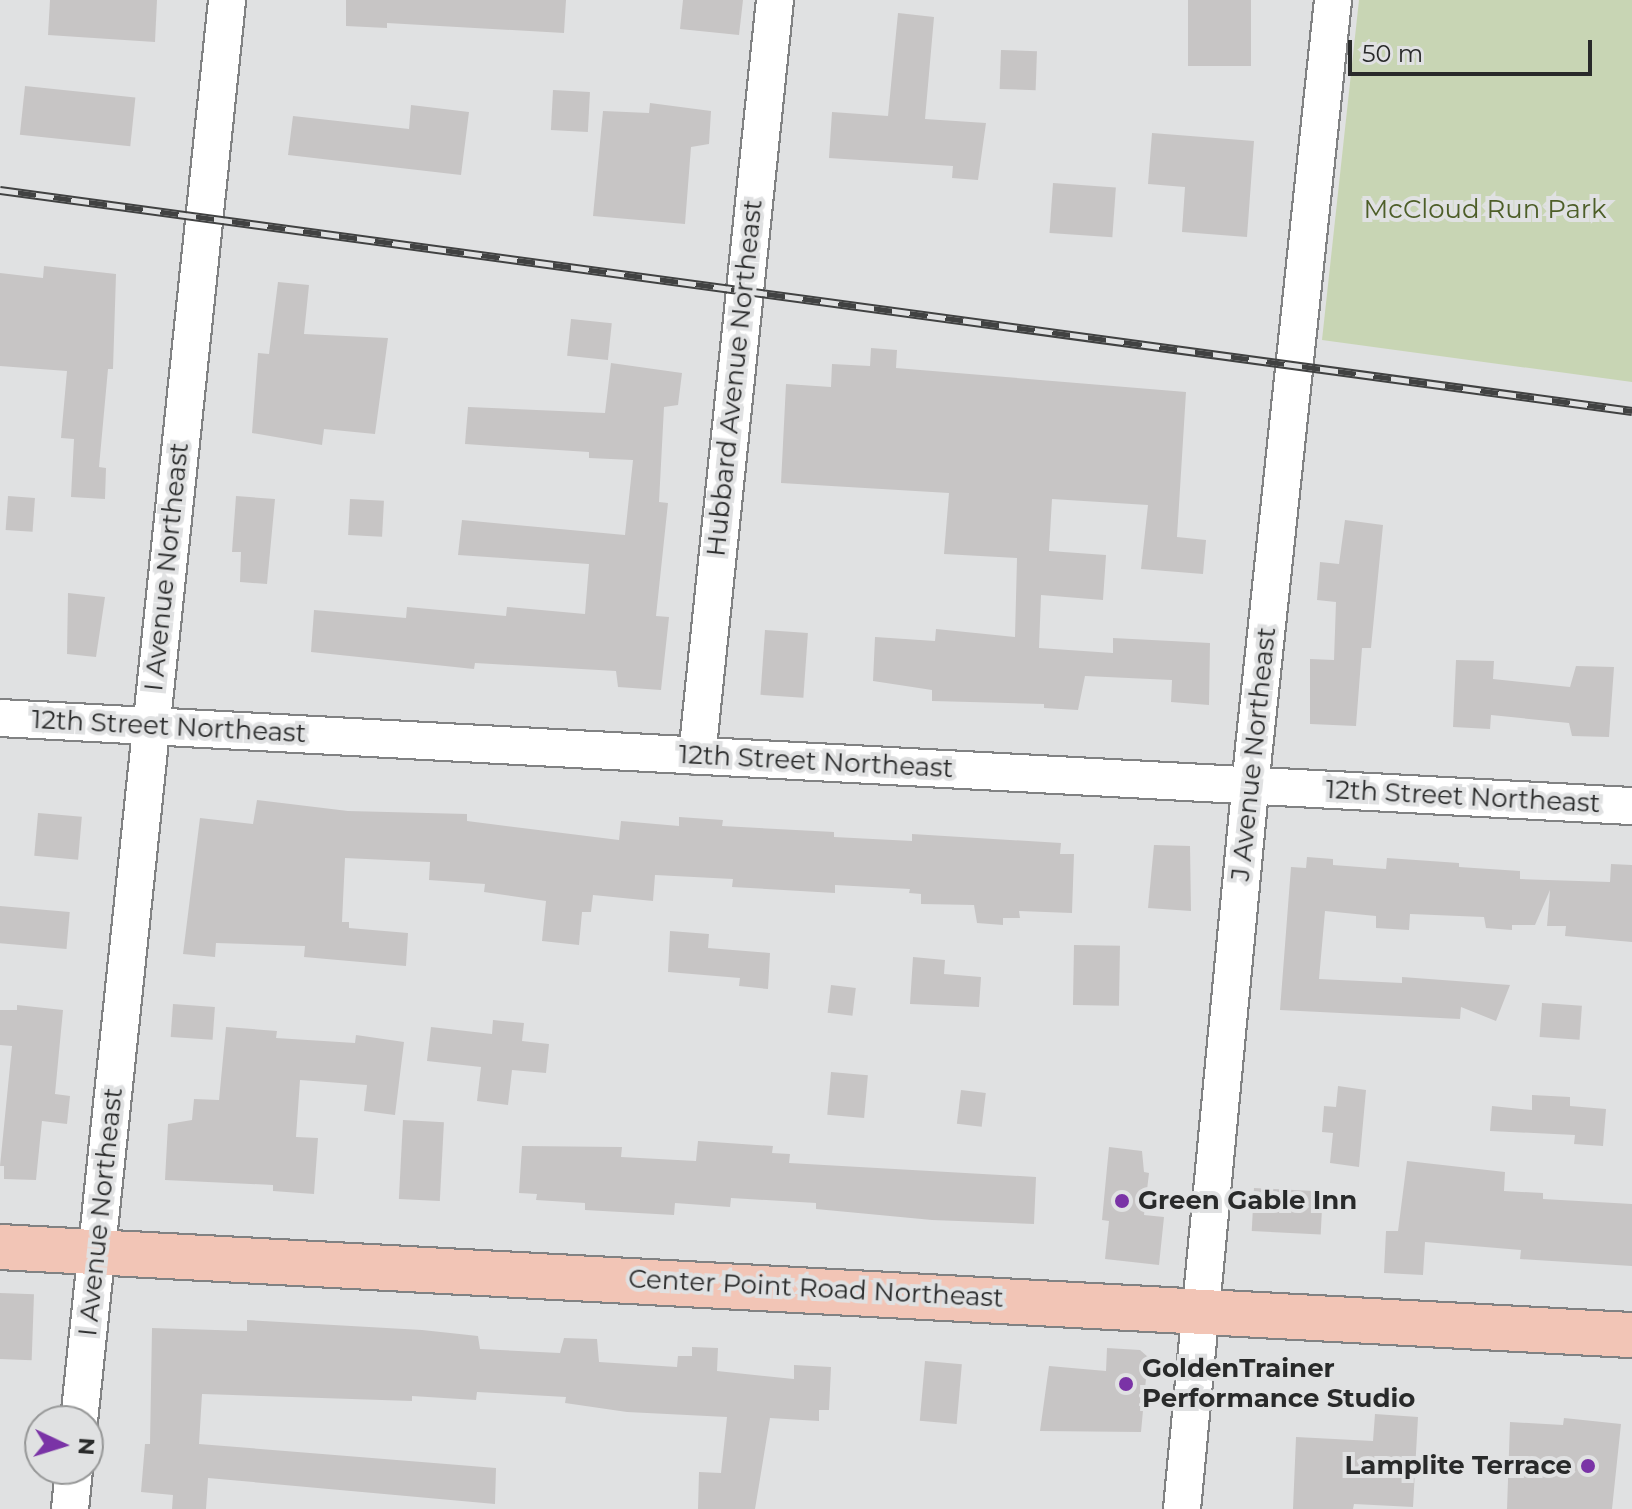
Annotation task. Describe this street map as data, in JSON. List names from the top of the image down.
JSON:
{
  "streets": {
    "main road": ["Center Point Road Northeast"],
    "street": [
      "Hubbard Avenue Northeast",
      "I Avenue Northeast",
      "12th Street Northeast",
      "J Avenue Northeast"
    ]
  },
  "crossings": [
    ["Hubbard Avenue Northeast", "12th Street Northeast"],
    ["I Avenue Northeast", "12th Street Northeast"],
    ["I Avenue Northeast", "Center Point Road Northeast"],
    ["12th Street Northeast", "J Avenue Northeast"],
    ["J Avenue Northeast", "Center Point Road Northeast"]
  ],
  "parks": ["McCloud Run Park"],
  "places": ["Green Gable Inn", "GoldenTrainer Performance Studio", "Lamplite Terrace"],
  "scale_bar": "50 m",
  "north": "right"
}
